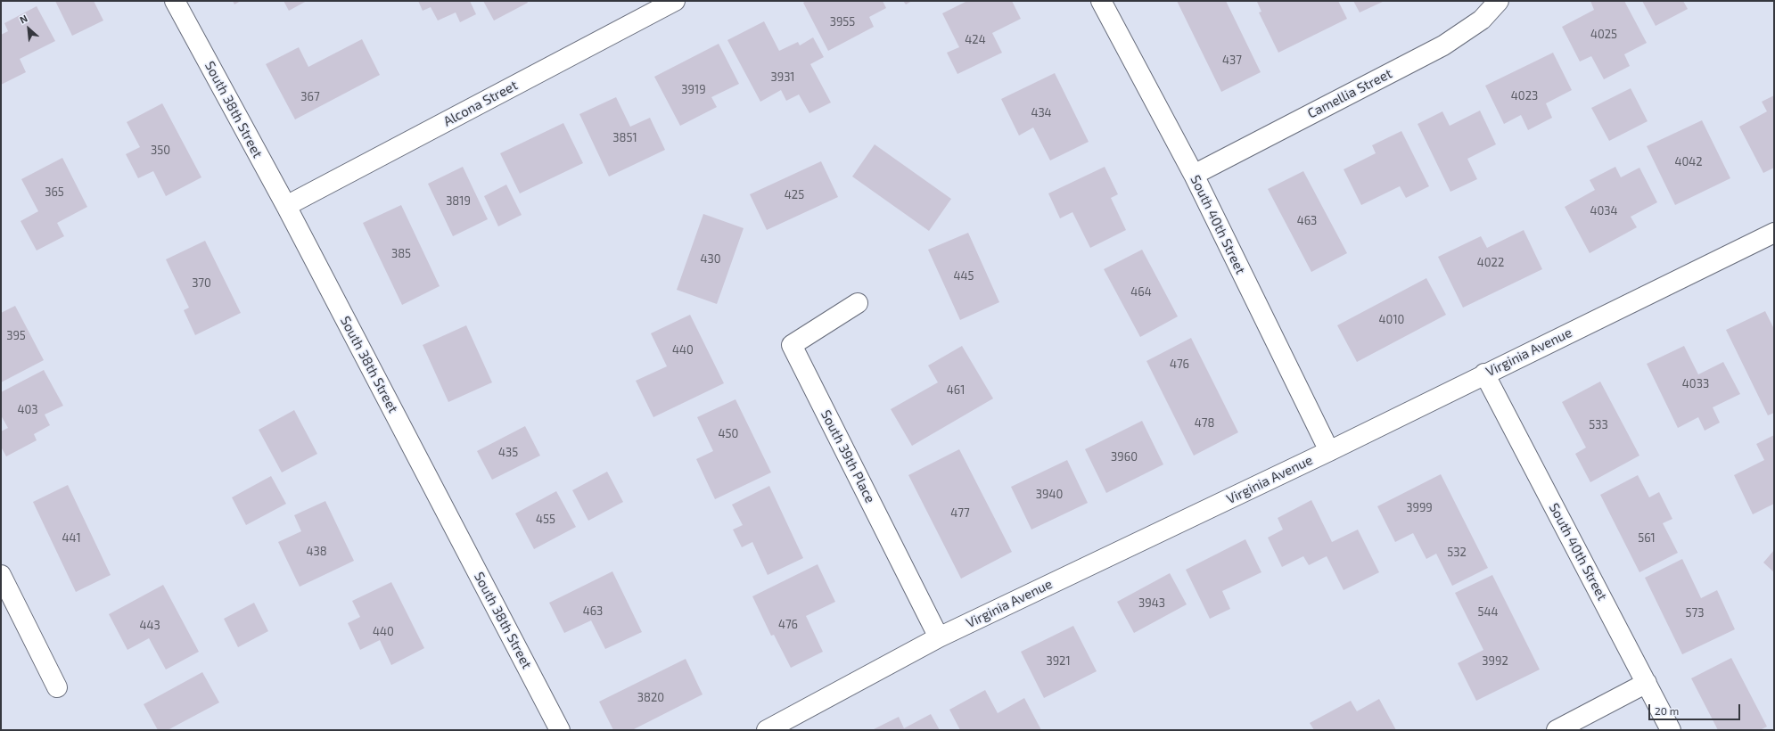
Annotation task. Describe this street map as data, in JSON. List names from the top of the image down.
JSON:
{
  "streets": {
    "street": [
      "Camellia Street",
      "Alcona Street",
      "South 38th Street",
      "South 40th Street",
      "Virginia Avenue",
      "South 39th Place"
    ]
  },
  "crossings": [
    ["Camellia Street", "South 40th Street"],
    ["Alcona Street", "South 38th Street"],
    ["South 40th Street", "Virginia Avenue"],
    ["Virginia Avenue", "South 39th Place"]
  ],
  "house_numbers": [
    "3955",
    "4025",
    "424",
    "437",
    "3931",
    "3919",
    "4023",
    "367",
    "434",
    "3851",
    "350",
    "4042",
    "365",
    "425",
    "3819",
    "4034",
    "463",
    "385",
    "430",
    "4022",
    "445",
    "370",
    "464",
    "4010",
    "395",
    "440",
    "476",
    "4033",
    "461",
    "403",
    "478",
    "533",
    "450",
    "435",
    "3960",
    "3940",
    "3999",
    "477",
    "455",
    "441",
    "561",
    "438",
    "532",
    "3943",
    "463",
    "544",
    "573",
    "476",
    "443",
    "440",
    "3921",
    "3992",
    "3820"
  ],
  "scale_bar": "20 m",
  "north": "top left"
}
